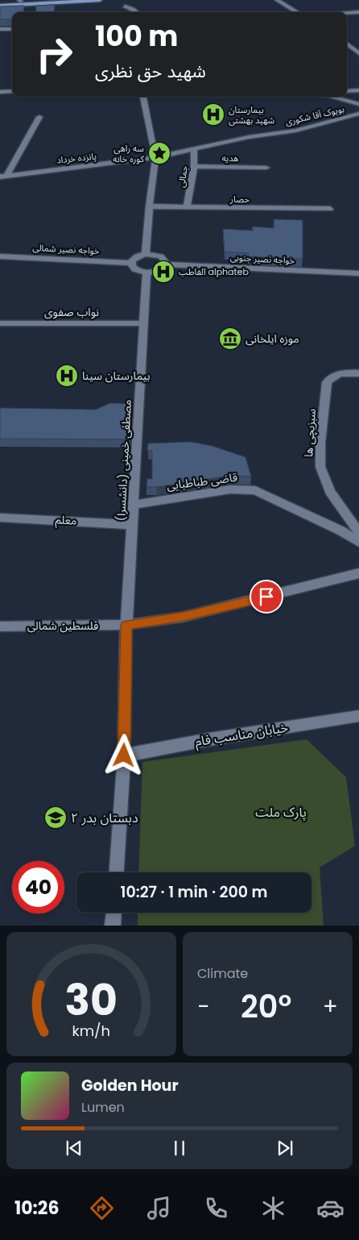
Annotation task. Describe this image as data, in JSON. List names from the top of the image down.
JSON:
{
  "streets": {
    "street": [
      "بویوک آقا شکوری",
      "پانزده خرداد",
      "هدیه",
      "جمالی",
      "حصار",
      "خواجه نصیر شمالی",
      "خواجه نصیر جنوبی",
      "نواب صفوی",
      "سبزیچی ها",
      "مصطفی خمینی (دانشسرا)",
      "قاضی طباطبایی",
      "معلم",
      "فلسطین شمالی",
      "خیابان مناسب فام"
    ]
  },
  "crossings": [
    ["بویوک آقا شکوری", "پانزده خرداد"],
    ["بویوک آقا شکوری", "جمالی"],
    ["هدیه", "جمالی"],
    ["جمالی", "حصار"],
    ["نواب صفوی", "مصطفی خمینی (دانشسرا)"],
    ["مصطفی خمینی (دانشسرا)", "قاضی طباطبایی"],
    ["مصطفی خمینی (دانشسرا)", "معلم"],
    ["مصطفی خمینی (دانشسرا)", "فلسطین شمالی"],
    ["مصطفی خمینی (دانشسرا)", "خیابان مناسب فام"]
  ],
  "parks": ["پارک ملت"],
  "places": {
    "hospital": ["بیمارستان شهید بهشتی", "آلفاطب alphateb", "بیمارستان سینا"],
    "place": ["سه راهی کوره خانه"],
    "museum": ["موزه ایلخانی"],
    "school or university": ["دبستان بدر ۲"]
  },
  "page": {
    "turn": ["100 m", "شهید حق نظری"],
    "limit": "40",
    "trip": "10:27 · 1 min · 200 m",
    "tile": "Climate",
    "heat": ["−", "20°", "+"],
    "song": ["Golden Hour", "Lumen"],
    "tabs": "10:26",
    "gauge": ["30", "km/h"]
  }
}
